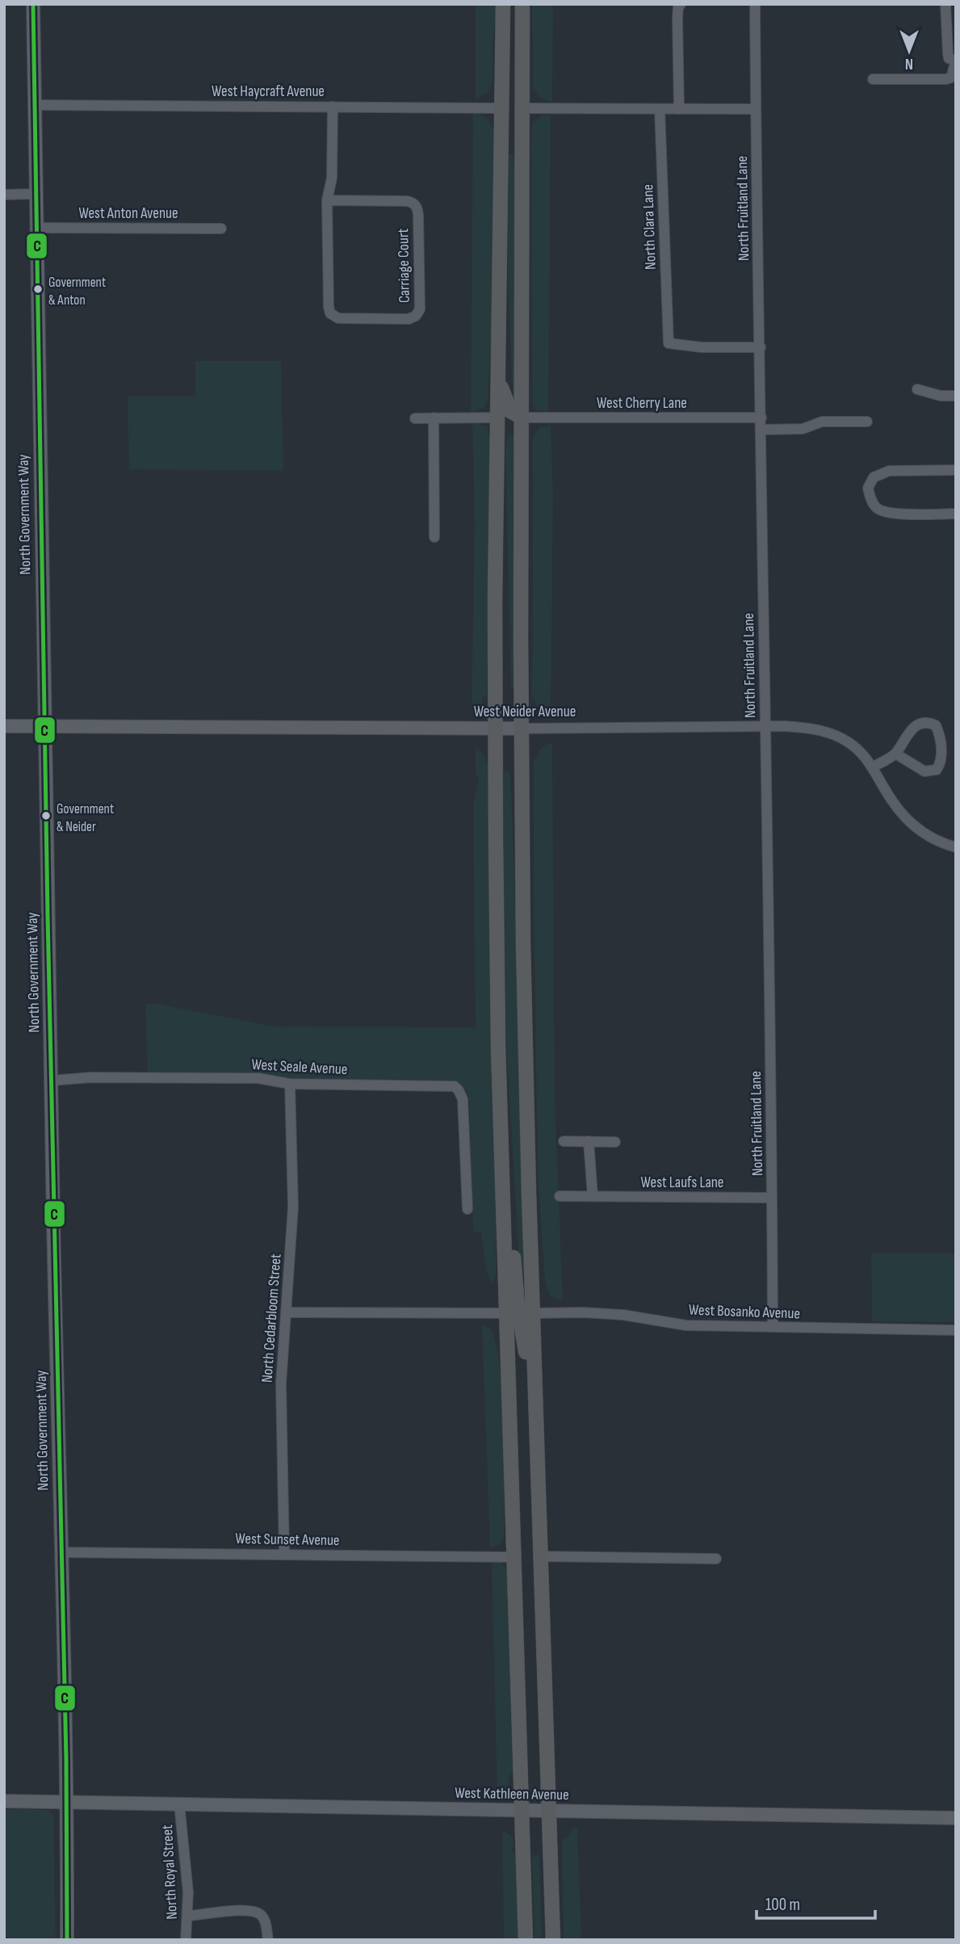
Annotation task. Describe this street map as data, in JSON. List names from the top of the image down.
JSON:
{
  "streets": {
    "main road": ["North Government Way", "West Neider Avenue", "West Kathleen Avenue"],
    "street": [
      "West Haycraft Avenue",
      "North Fruitland Lane",
      "West Anton Avenue",
      "North Clara Lane",
      "Carriage Court",
      "West Cherry Lane",
      "West Seale Avenue",
      "West Laufs Lane",
      "West Bosanko Avenue",
      "North Cedarbloom Street",
      "West Sunset Avenue",
      "North Royal Street"
    ]
  },
  "crossings": [
    ["West Haycraft Avenue", "Carriage Court"],
    ["West Haycraft Avenue", "North Government Way"],
    ["North Fruitland Lane", "North Clara Lane"],
    ["North Fruitland Lane", "West Cherry Lane"],
    ["North Fruitland Lane", "West Neider Avenue"],
    ["North Fruitland Lane", "West Laufs Lane"],
    ["North Fruitland Lane", "West Bosanko Avenue"],
    ["West Anton Avenue", "North Government Way"],
    ["North Government Way", "West Neider Avenue"],
    ["North Government Way", "West Seale Avenue"],
    ["North Government Way", "West Sunset Avenue"],
    ["North Government Way", "West Kathleen Avenue"],
    ["West Seale Avenue", "North Cedarbloom Street"],
    ["North Cedarbloom Street", "West Sunset Avenue"],
    ["West Kathleen Avenue", "North Royal Street"]
  ],
  "places": ["Government & Anton", "Government & Neider"],
  "lines": ["transit line C"],
  "scale_bar": "100 m",
  "north": "bottom"
}
